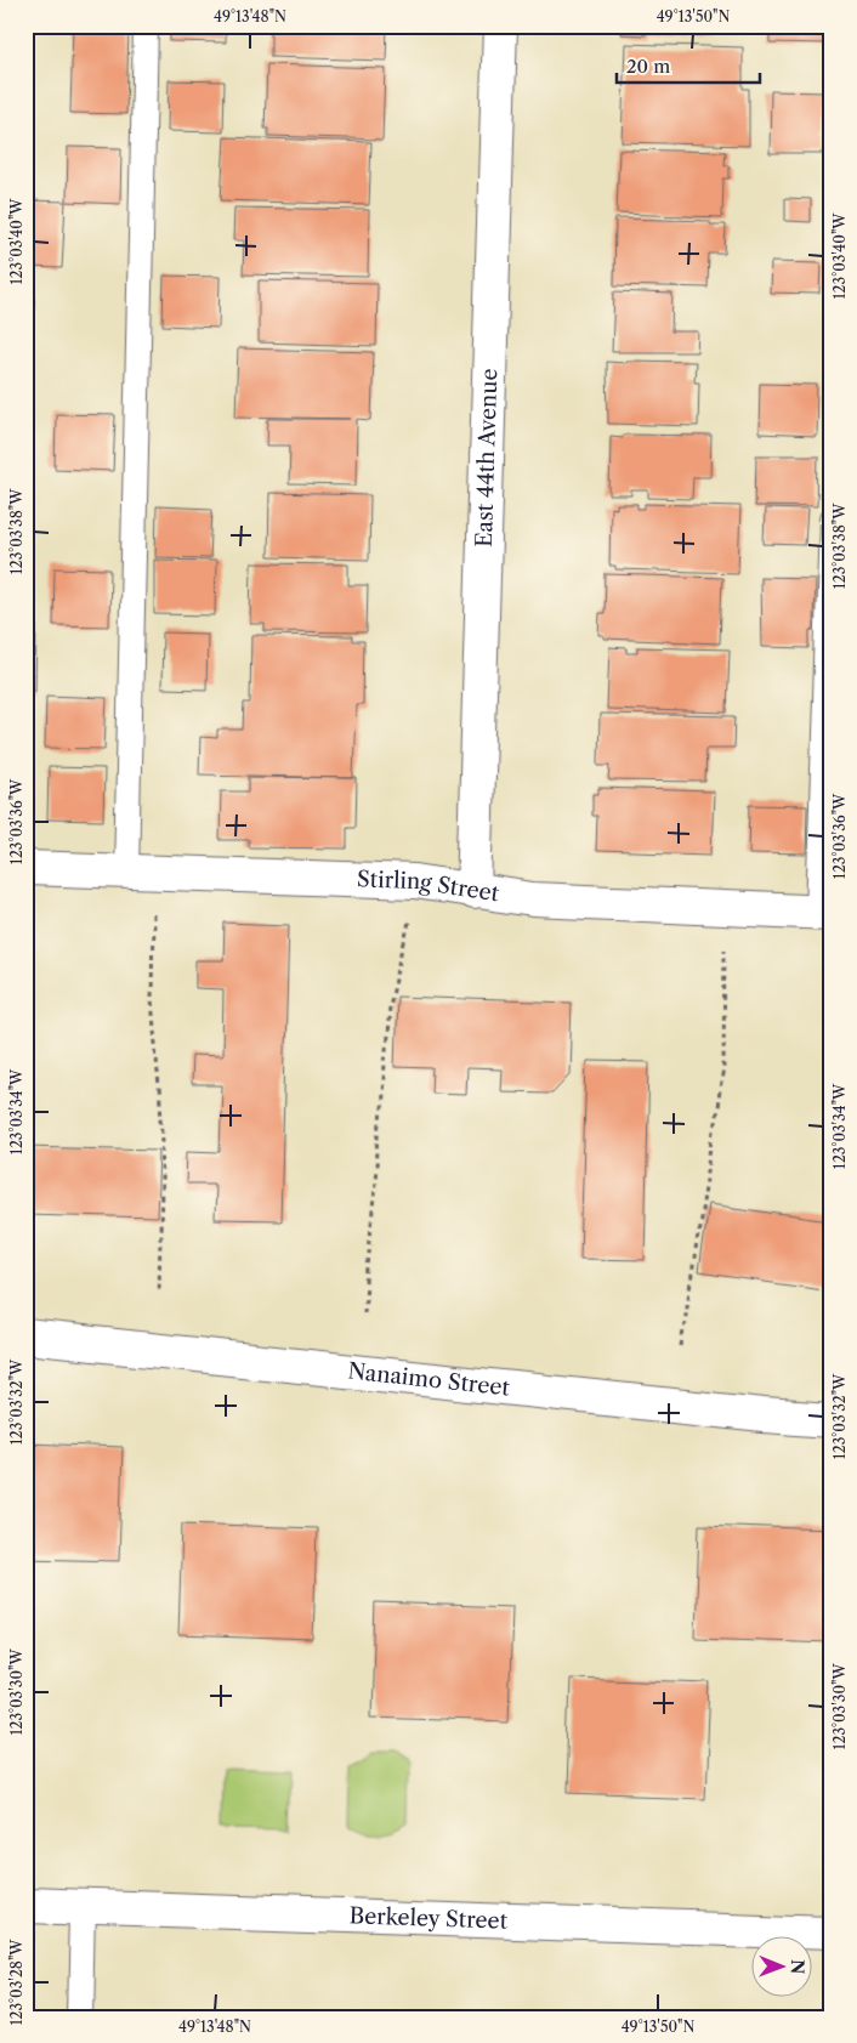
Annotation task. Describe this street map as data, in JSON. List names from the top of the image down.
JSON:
{
  "streets": {
    "street": [
      "East 44th Avenue",
      "Stirling Street",
      "Nanaimo Street",
      "Berkeley Street"
    ]
  },
  "crossings": [
    ["East 44th Avenue", "Stirling Street"]
  ],
  "scale_bar": "20 m",
  "north": "right",
  "coordinates": [
    "49°13'48\"N",
    "49°13'50\"N",
    "123°03'40\"W",
    "123°03'38\"W",
    "123°03'36\"W",
    "123°03'34\"W",
    "123°03'32\"W",
    "123°03'30\"W",
    "123°03'28\"W"
  ]
}
